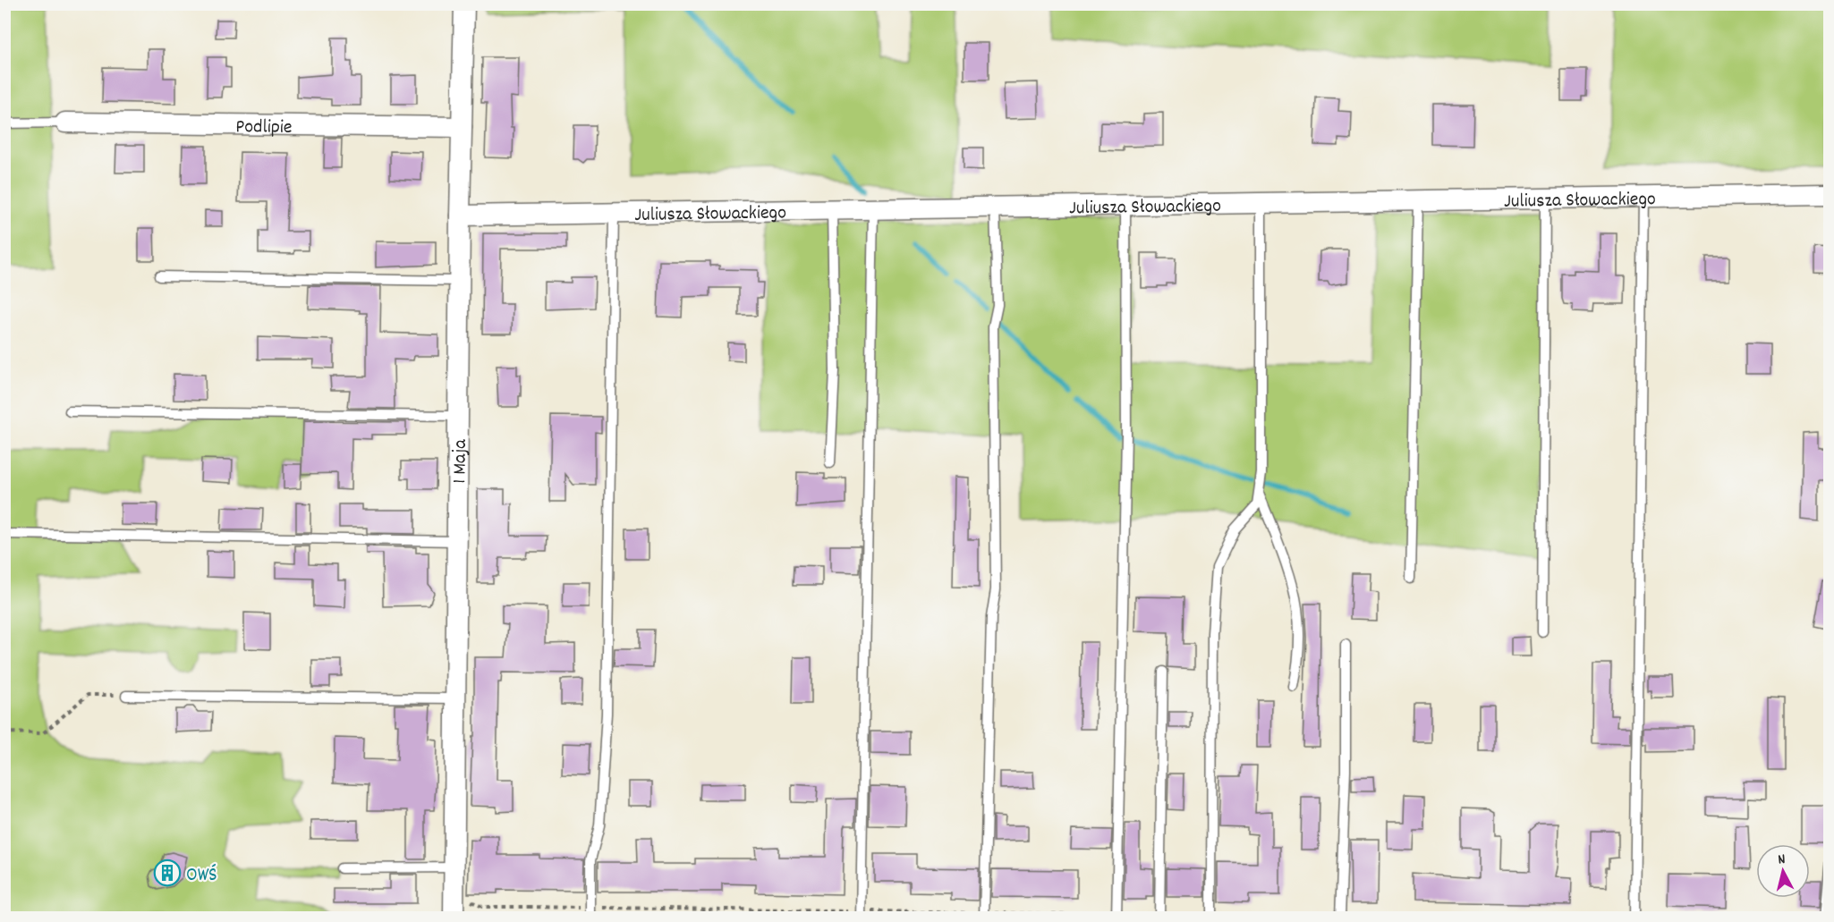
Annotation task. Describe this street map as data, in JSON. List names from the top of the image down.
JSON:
{
  "streets": {
    "street": ["Podlipie", "Juliusza Słowackiego", "1 Maja"]
  },
  "crossings": [
    ["Podlipie", "1 Maja"],
    ["Juliusza Słowackiego", "1 Maja"]
  ],
  "places": {
    "building": ["OWŚ"]
  },
  "north": "top"
}
